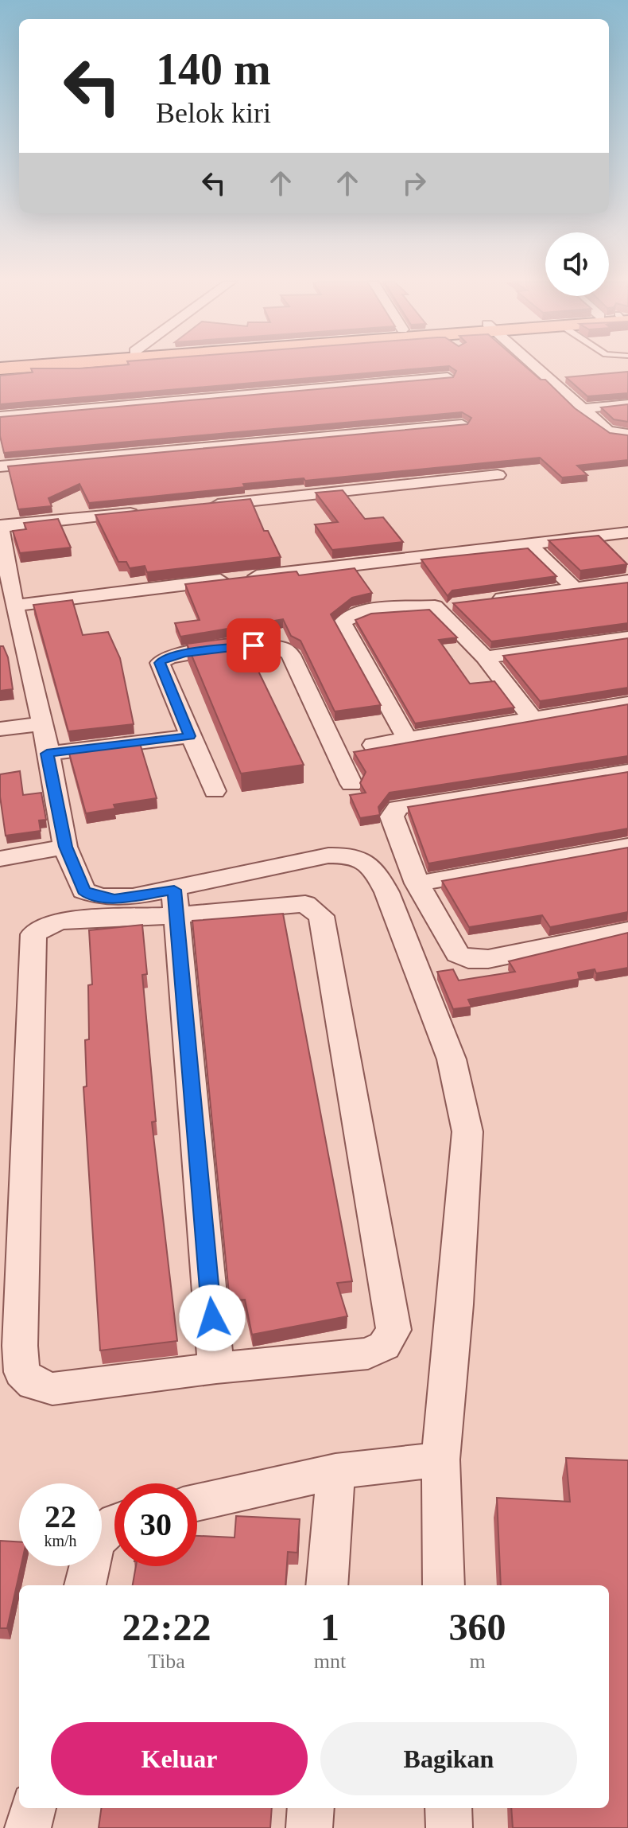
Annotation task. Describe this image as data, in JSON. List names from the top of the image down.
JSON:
{
  "page": {
    "turn": ["140 m", "Belok kiri"],
    "speed": "22 km/h",
    "limit": "30",
    "eta": [
      "22:22",
      "Tiba",
      "1",
      "mnt",
      "360",
      "m"
    ],
    "buttons": ["Keluar", "Bagikan"]
  }
}
